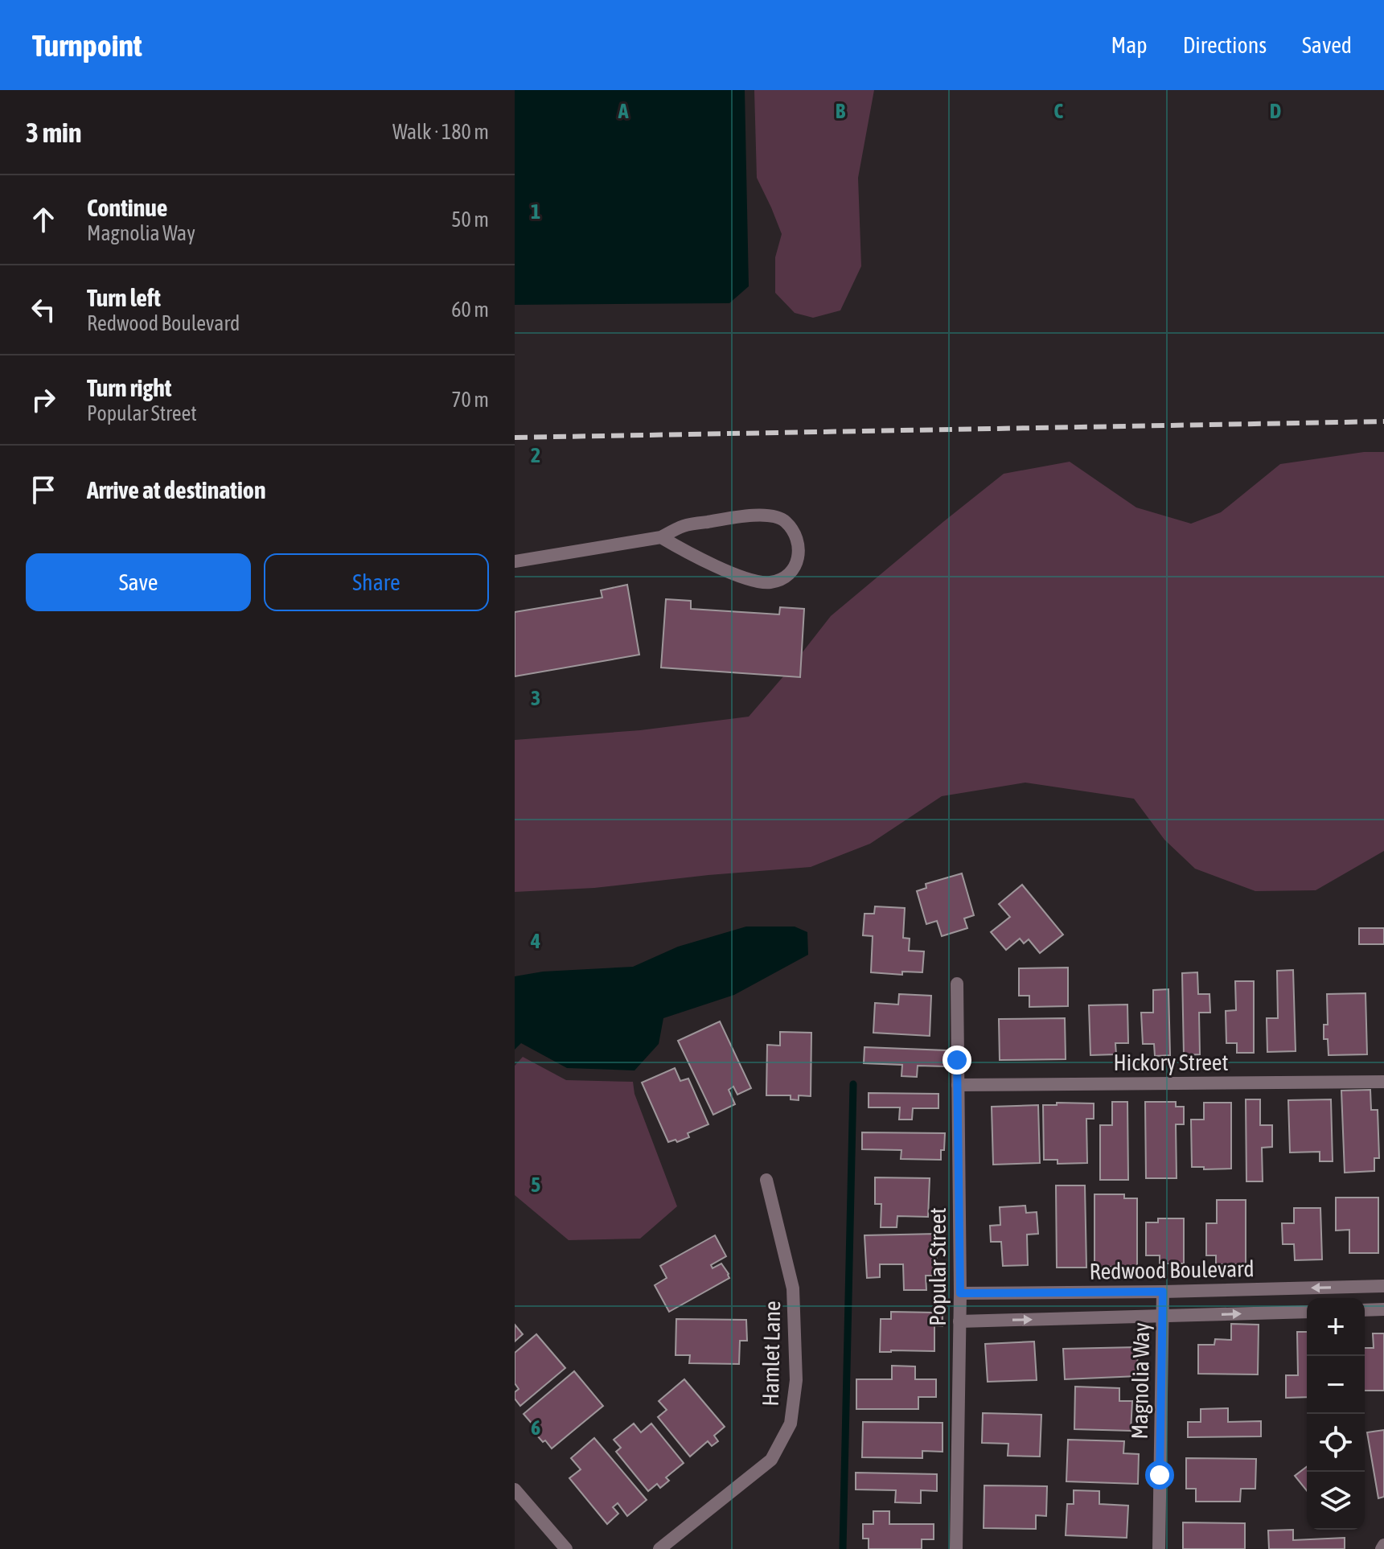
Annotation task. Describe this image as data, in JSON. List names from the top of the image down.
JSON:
{
  "streets": {
    "street": [
      "Hickory Street",
      "Popular Street",
      "Redwood Boulevard",
      "Hamlet Lane",
      "Magnolia Way"
    ]
  },
  "crossings": [
    ["Hickory Street", "Popular Street"],
    ["Popular Street", "Redwood Boulevard"],
    ["Redwood Boulevard", "Magnolia Way"]
  ],
  "page": {
    "header": "Turnpoint",
    "nav": ["Map", "Directions", "Saved"],
    "heading": ["3 min", "Walk · 180 m"],
    "list": [
      ["Continue", "Magnolia Way", "50 m"],
      ["Turn left", "Redwood Boulevard", "60 m"],
      ["Turn right", "Popular Street", "70 m"],
      "Arrive at destination"
    ],
    "buttons": ["Save", "Share"],
    "map_buttons": ["+", "−"]
  },
  "grid": {
    "columns": [
      "A",
      "B",
      "C",
      "D"
    ],
    "rows": [
      "1",
      "2",
      "3",
      "4",
      "5",
      "6"
    ]
  }
}
